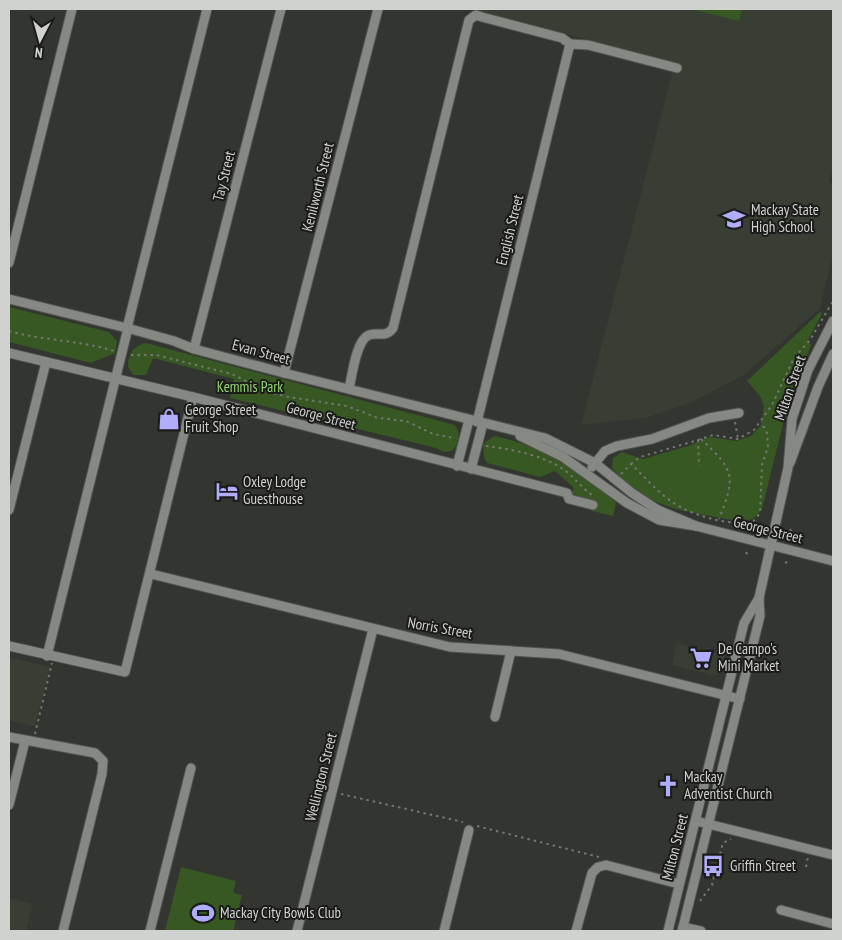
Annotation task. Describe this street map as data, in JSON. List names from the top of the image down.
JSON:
{
  "streets": {
    "street": [
      "Tay Street",
      "Kenilworth Street",
      "English Street",
      "Evan Street",
      "Milton Street",
      "George Street",
      "Norris Street",
      "Wellington Street"
    ]
  },
  "crossings": [
    ["Tay Street", "Evan Street"],
    ["Kenilworth Street", "Evan Street"],
    ["English Street", "Evan Street"],
    ["Evan Street", "George Street"],
    ["Milton Street", "George Street"],
    ["Milton Street", "Norris Street"],
    ["Norris Street", "Wellington Street"]
  ],
  "parks": ["Kemmis Park"],
  "places": {
    "school or university": ["Mackay State High School"],
    "shop": ["George Street Fruit Shop"],
    "hotel": ["Oxley Lodge Guesthouse"],
    "supermarket": ["De Campo's Mini Market"],
    "church": ["Mackay Adventist Church"],
    "bus stop": ["Griffin Street"],
    "sports": ["Mackay City Bowls Club"]
  },
  "north": "bottom"
}
